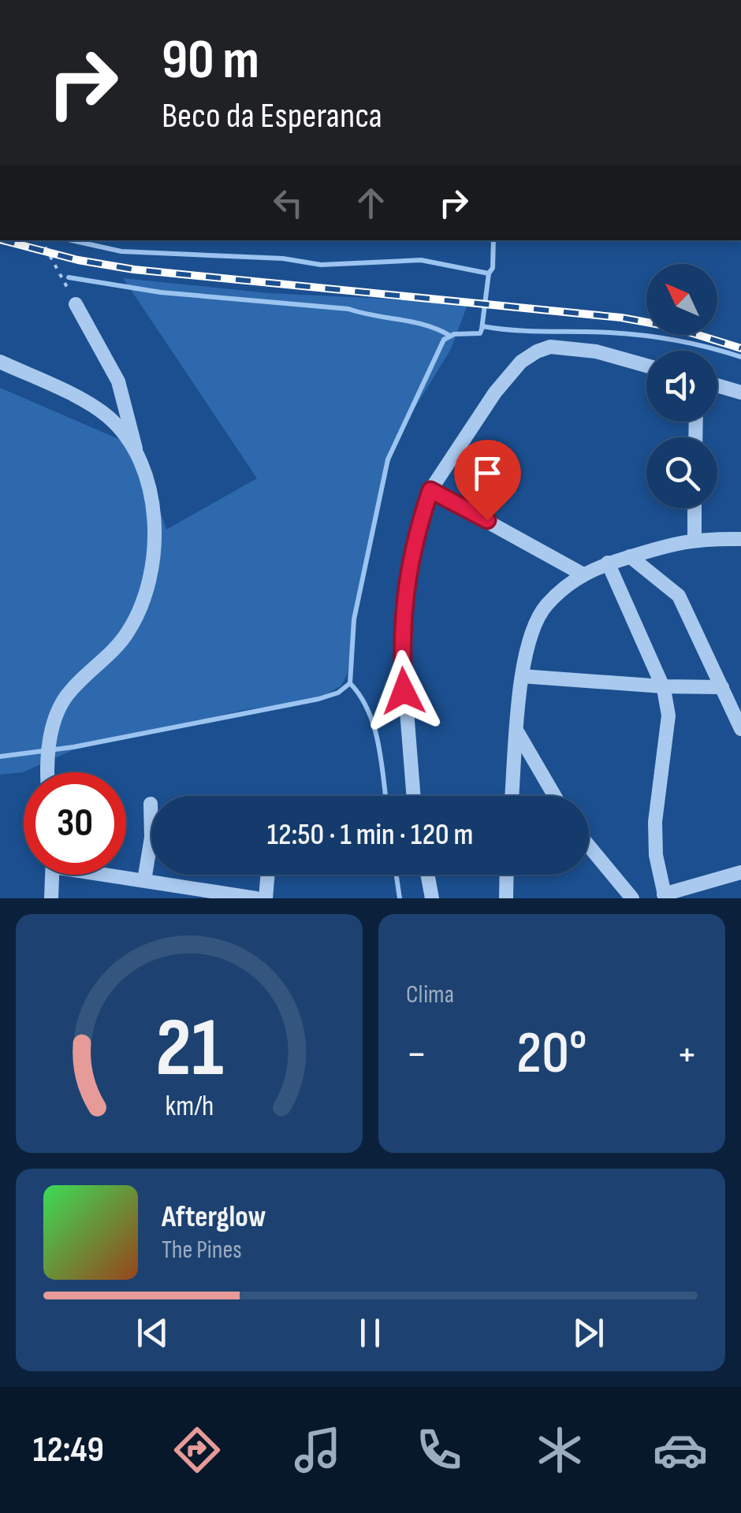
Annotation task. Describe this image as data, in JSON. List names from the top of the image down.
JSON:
{
  "north": "top left",
  "page": {
    "turn": ["90 m", "Beco da Esperanca"],
    "limit": "30",
    "trip": "12:50 · 1 min · 120 m",
    "tile": "Clima",
    "heat": ["−", "20°", "+"],
    "song": ["Afterglow", "The Pines"],
    "tabs": "12:49",
    "gauge": ["21", "km/h"]
  }
}
